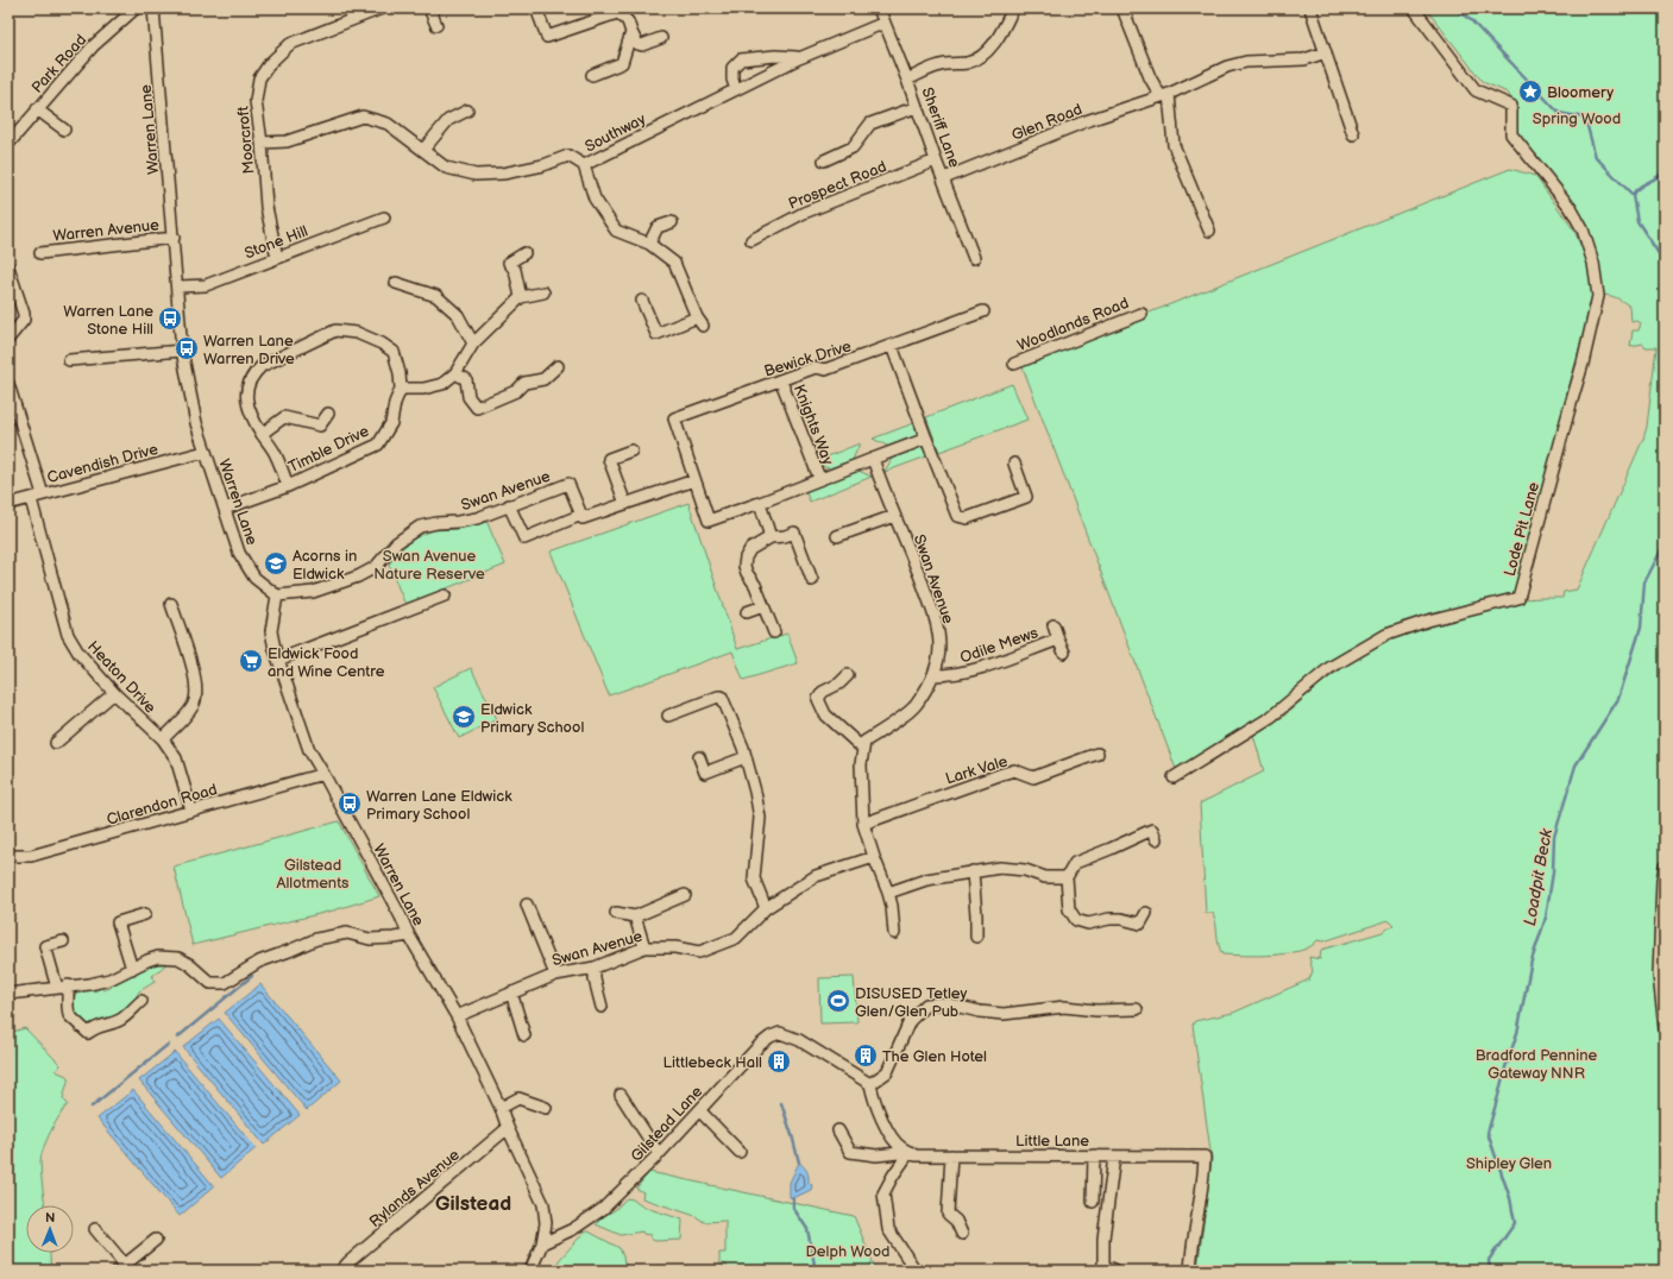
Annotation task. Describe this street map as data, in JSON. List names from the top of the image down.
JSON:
{
  "streets": {
    "street": [
      "Park Road",
      "Glen Road",
      "Sheriff Lane",
      "Warren Lane",
      "Southway",
      "Moorcroft",
      "Prospect Road",
      "Warren Avenue",
      "Stone Hill",
      "Woodlands Road",
      "Bewick Drive",
      "Knights Way",
      "Timble Drive",
      "Cavendish Drive",
      "Swan Avenue",
      "Lode Pit Lane",
      "Odile Mews",
      "Heaton Drive",
      "Lark Vale",
      "Clarendon Road",
      "Gilstead Lane",
      "Little Lane",
      "Rylands Avenue"
    ]
  },
  "crossings": [
    ["Glen Road", "Sheriff Lane"],
    ["Sheriff Lane", "Southway"],
    ["Sheriff Lane", "Prospect Road"],
    ["Warren Lane", "Warren Avenue"],
    ["Warren Lane", "Stone Hill"],
    ["Warren Lane", "Timble Drive"],
    ["Warren Lane", "Cavendish Drive"],
    ["Warren Lane", "Swan Avenue"],
    ["Warren Lane", "Clarendon Road"],
    ["Warren Lane", "Gilstead Lane"],
    ["Warren Lane", "Rylands Avenue"],
    ["Southway", "Moorcroft"],
    ["Moorcroft", "Stone Hill"],
    ["Bewick Drive", "Knights Way"],
    ["Cavendish Drive", "Heaton Drive"],
    ["Swan Avenue", "Odile Mews"],
    ["Heaton Drive", "Clarendon Road"]
  ],
  "districts": ["Gilstead"],
  "water": ["Loadpit Beck"],
  "parks": [
    "Spring Wood",
    "Swan Avenue Nature Reserve",
    "Gilstead Allotments",
    "Bradford Pennine Gateway NNR",
    "Shipley Glen",
    "Delph Wood"
  ],
  "places": {
    "place": ["Bloomery"],
    "bus stop": ["Warren Lane Stone Hill", "Warren Lane Warren Drive", "Warren Lane Eldwick Primary School"],
    "school or university": ["Acorns in Eldwick", "Eldwick Primary School"],
    "supermarket": ["Eldwick Food and Wine Centre"],
    "sports": ["DISUSED Tetley Glen/Glen Pub"],
    "building": ["The Glen Hotel", "Littlebeck Hall"]
  },
  "north": "top"
}
